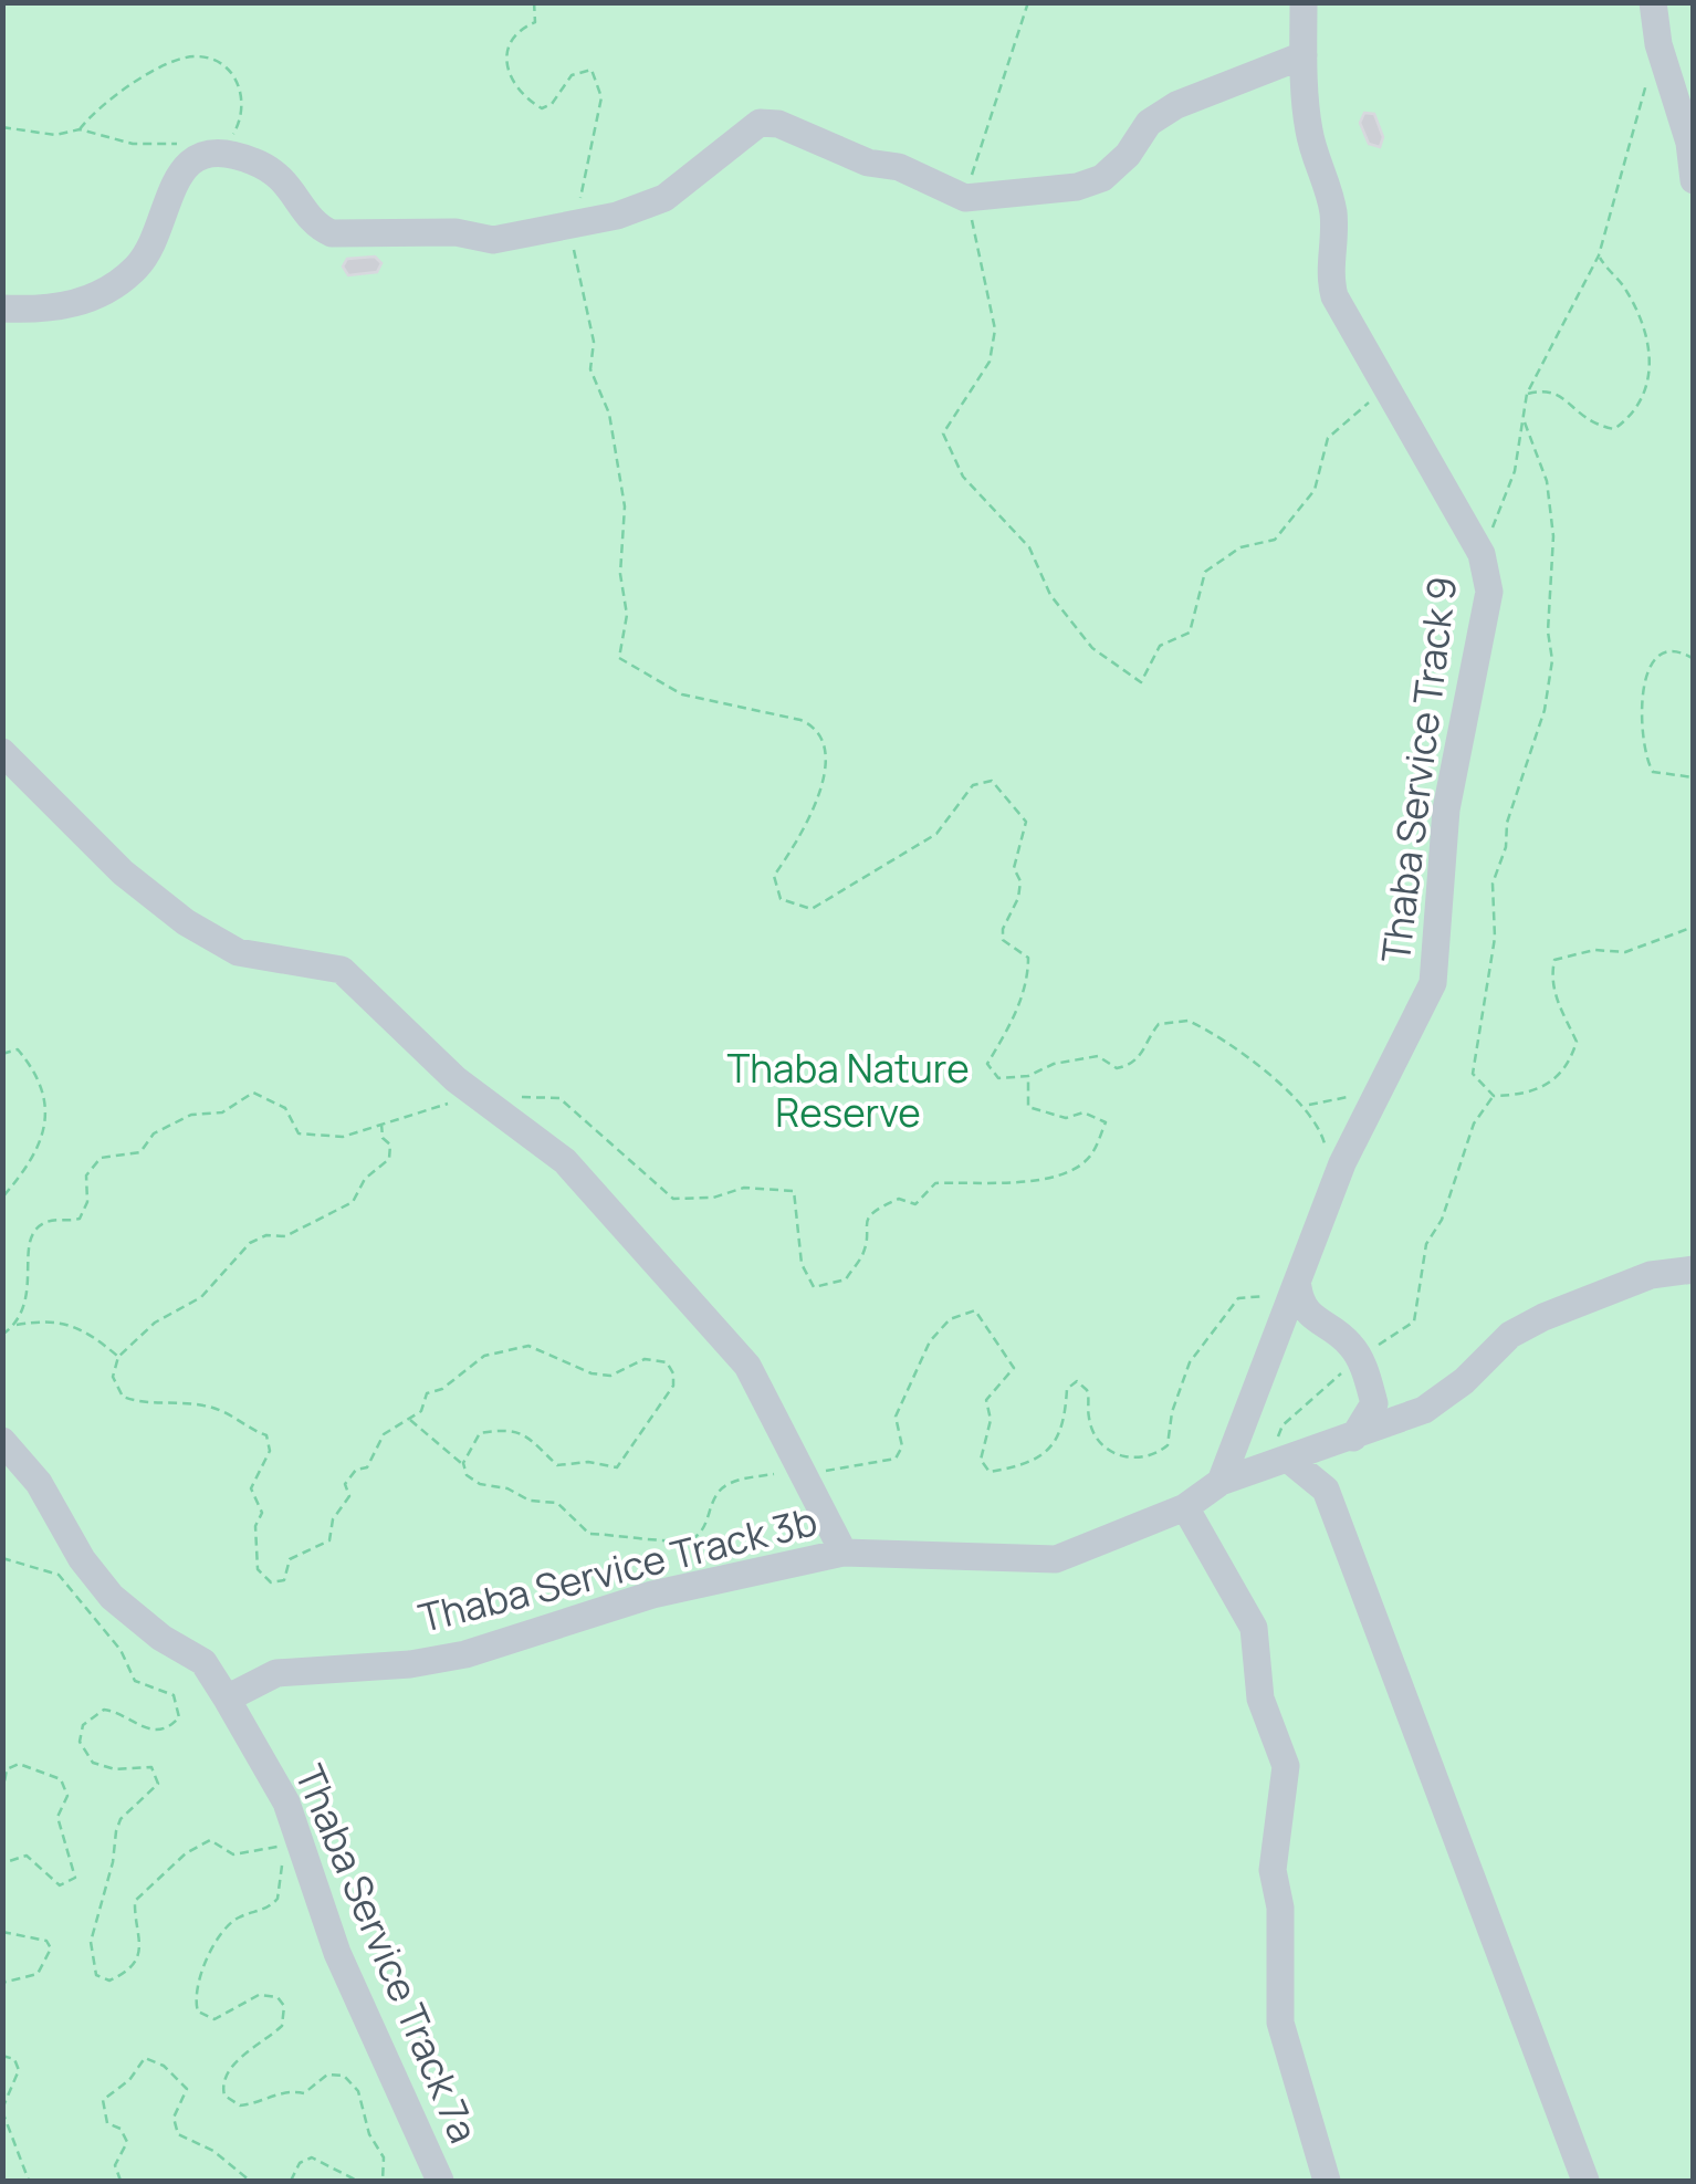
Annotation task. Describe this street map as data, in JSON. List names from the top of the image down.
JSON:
{
  "streets": {
    "street": ["Thaba Service Track 9", "Thaba Service Track 3b", "Thaba Service Track 7a"]
  },
  "crossings": [
    ["Thaba Service Track 9", "Thaba Service Track 3b"],
    ["Thaba Service Track 3b", "Thaba Service Track 7a"]
  ],
  "parks": ["Thaba Nature Reserve"]
}
